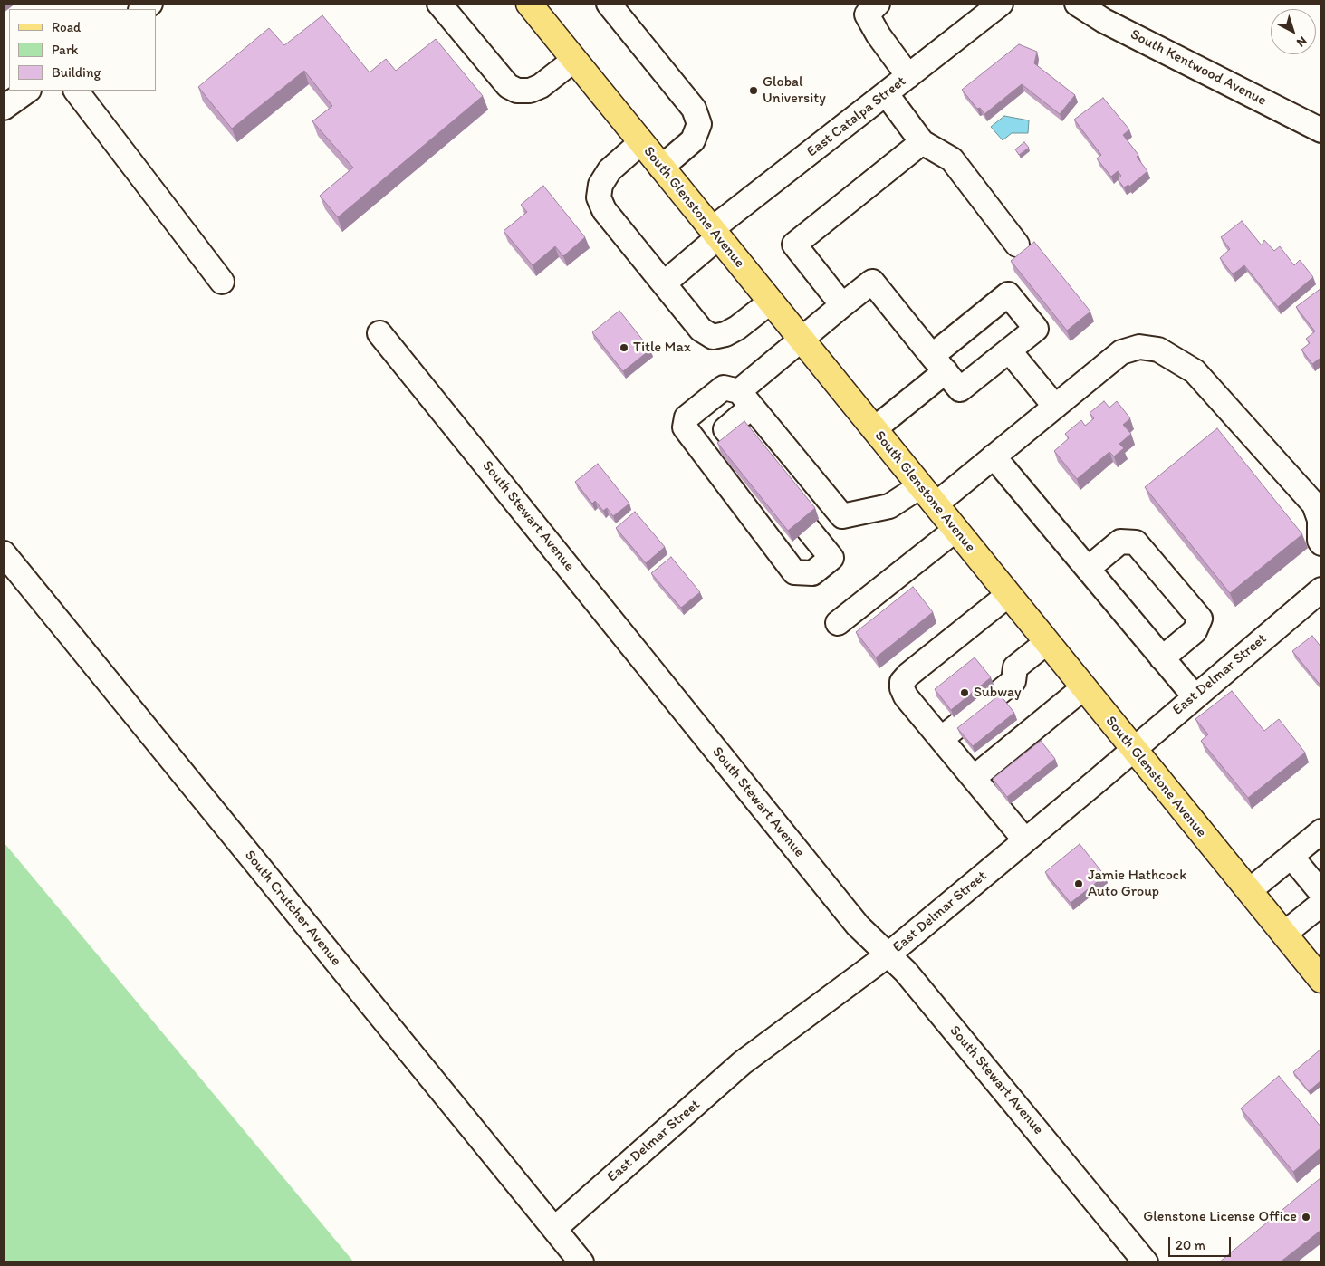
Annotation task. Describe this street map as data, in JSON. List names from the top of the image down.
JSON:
{
  "streets": {
    "main road": ["South Glenstone Avenue"],
    "street": [
      "South Kentwood Avenue",
      "East Catalpa Street",
      "South Stewart Avenue",
      "East Delmar Street",
      "South Crutcher Avenue"
    ]
  },
  "crossings": [
    ["East Catalpa Street", "South Glenstone Avenue"],
    ["South Glenstone Avenue", "East Delmar Street"],
    ["South Stewart Avenue", "East Delmar Street"],
    ["East Delmar Street", "South Crutcher Avenue"]
  ],
  "places": [
    "Global University",
    "Title Max",
    "Subway",
    "Jamie Hathcock Auto Group",
    "Glenstone License Office"
  ],
  "legend": ["Road", "Park", "Building"],
  "scale_bar": "20 m",
  "north": "bottom right"
}
